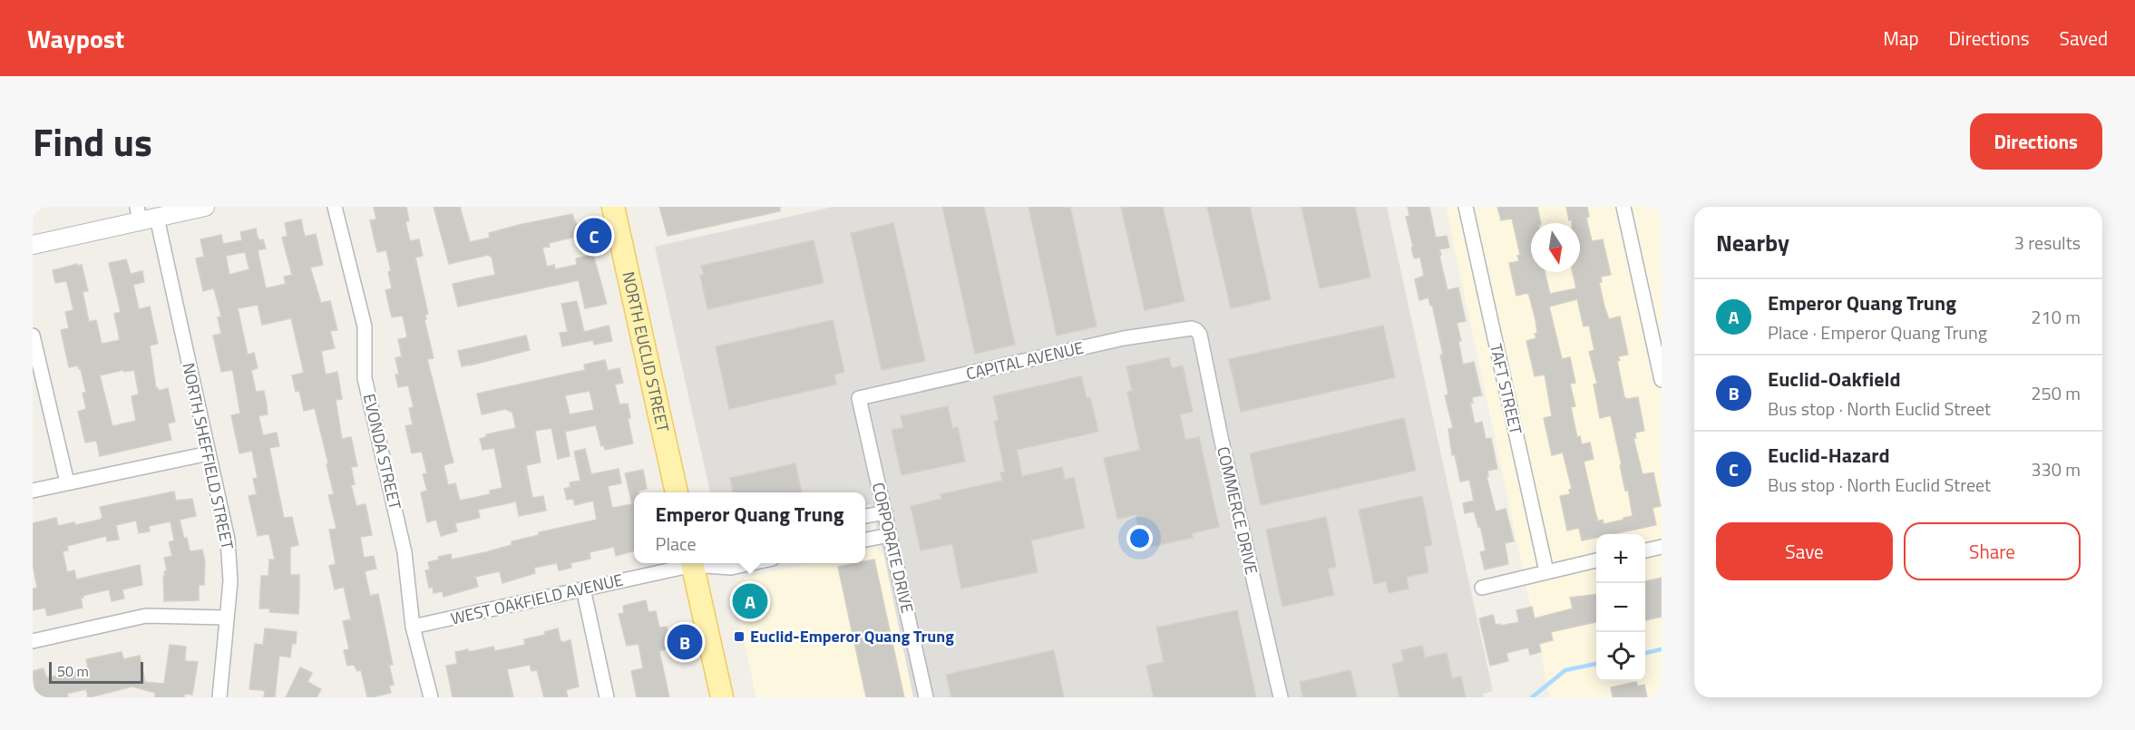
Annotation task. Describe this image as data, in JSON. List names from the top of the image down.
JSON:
{
  "streets": {
    "main road": ["NORTH EUCLID STREET"],
    "street": [
      "CAPITAL AVENUE",
      "TAFT STREET",
      "EVONDA STREET",
      "NORTH SHEFFIELD STREET",
      "COMMERCE DRIVE",
      "CORPORATE DRIVE",
      "WEST OAKFIELD AVENUE"
    ]
  },
  "crossings": [
    ["CAPITAL AVENUE", "COMMERCE DRIVE"],
    ["CAPITAL AVENUE", "CORPORATE DRIVE"],
    ["EVONDA STREET", "WEST OAKFIELD AVENUE"]
  ],
  "places": {
    "transit": ["Euclid-Emperor Quang Trung"]
  },
  "scale_bar": "50 m",
  "north": "bottom",
  "page": {
    "header": "Waypost",
    "nav": ["Map", "Directions", "Saved"],
    "title": "Find us",
    "buttons": [
      "Directions",
      ["Save", "Share"]
    ],
    "heading": ["Nearby", "3 results"],
    "pins": ["C", "A", "B"],
    "list": [
      {
        "mark": "A",
        "name": "Emperor Quang Trung",
        "note": "Place · Emperor Quang Trung",
        "value": "210 m"
      },
      {
        "mark": "B",
        "name": "Euclid-Oakfield",
        "note": "Bus stop · North Euclid Street",
        "value": "250 m"
      },
      {
        "mark": "C",
        "name": "Euclid-Hazard",
        "note": "Bus stop · North Euclid Street",
        "value": "330 m"
      }
    ],
    "popup": ["Emperor Quang Trung", "Place"],
    "map_buttons": ["+", "−"],
    "scale": "50 m"
  }
}
